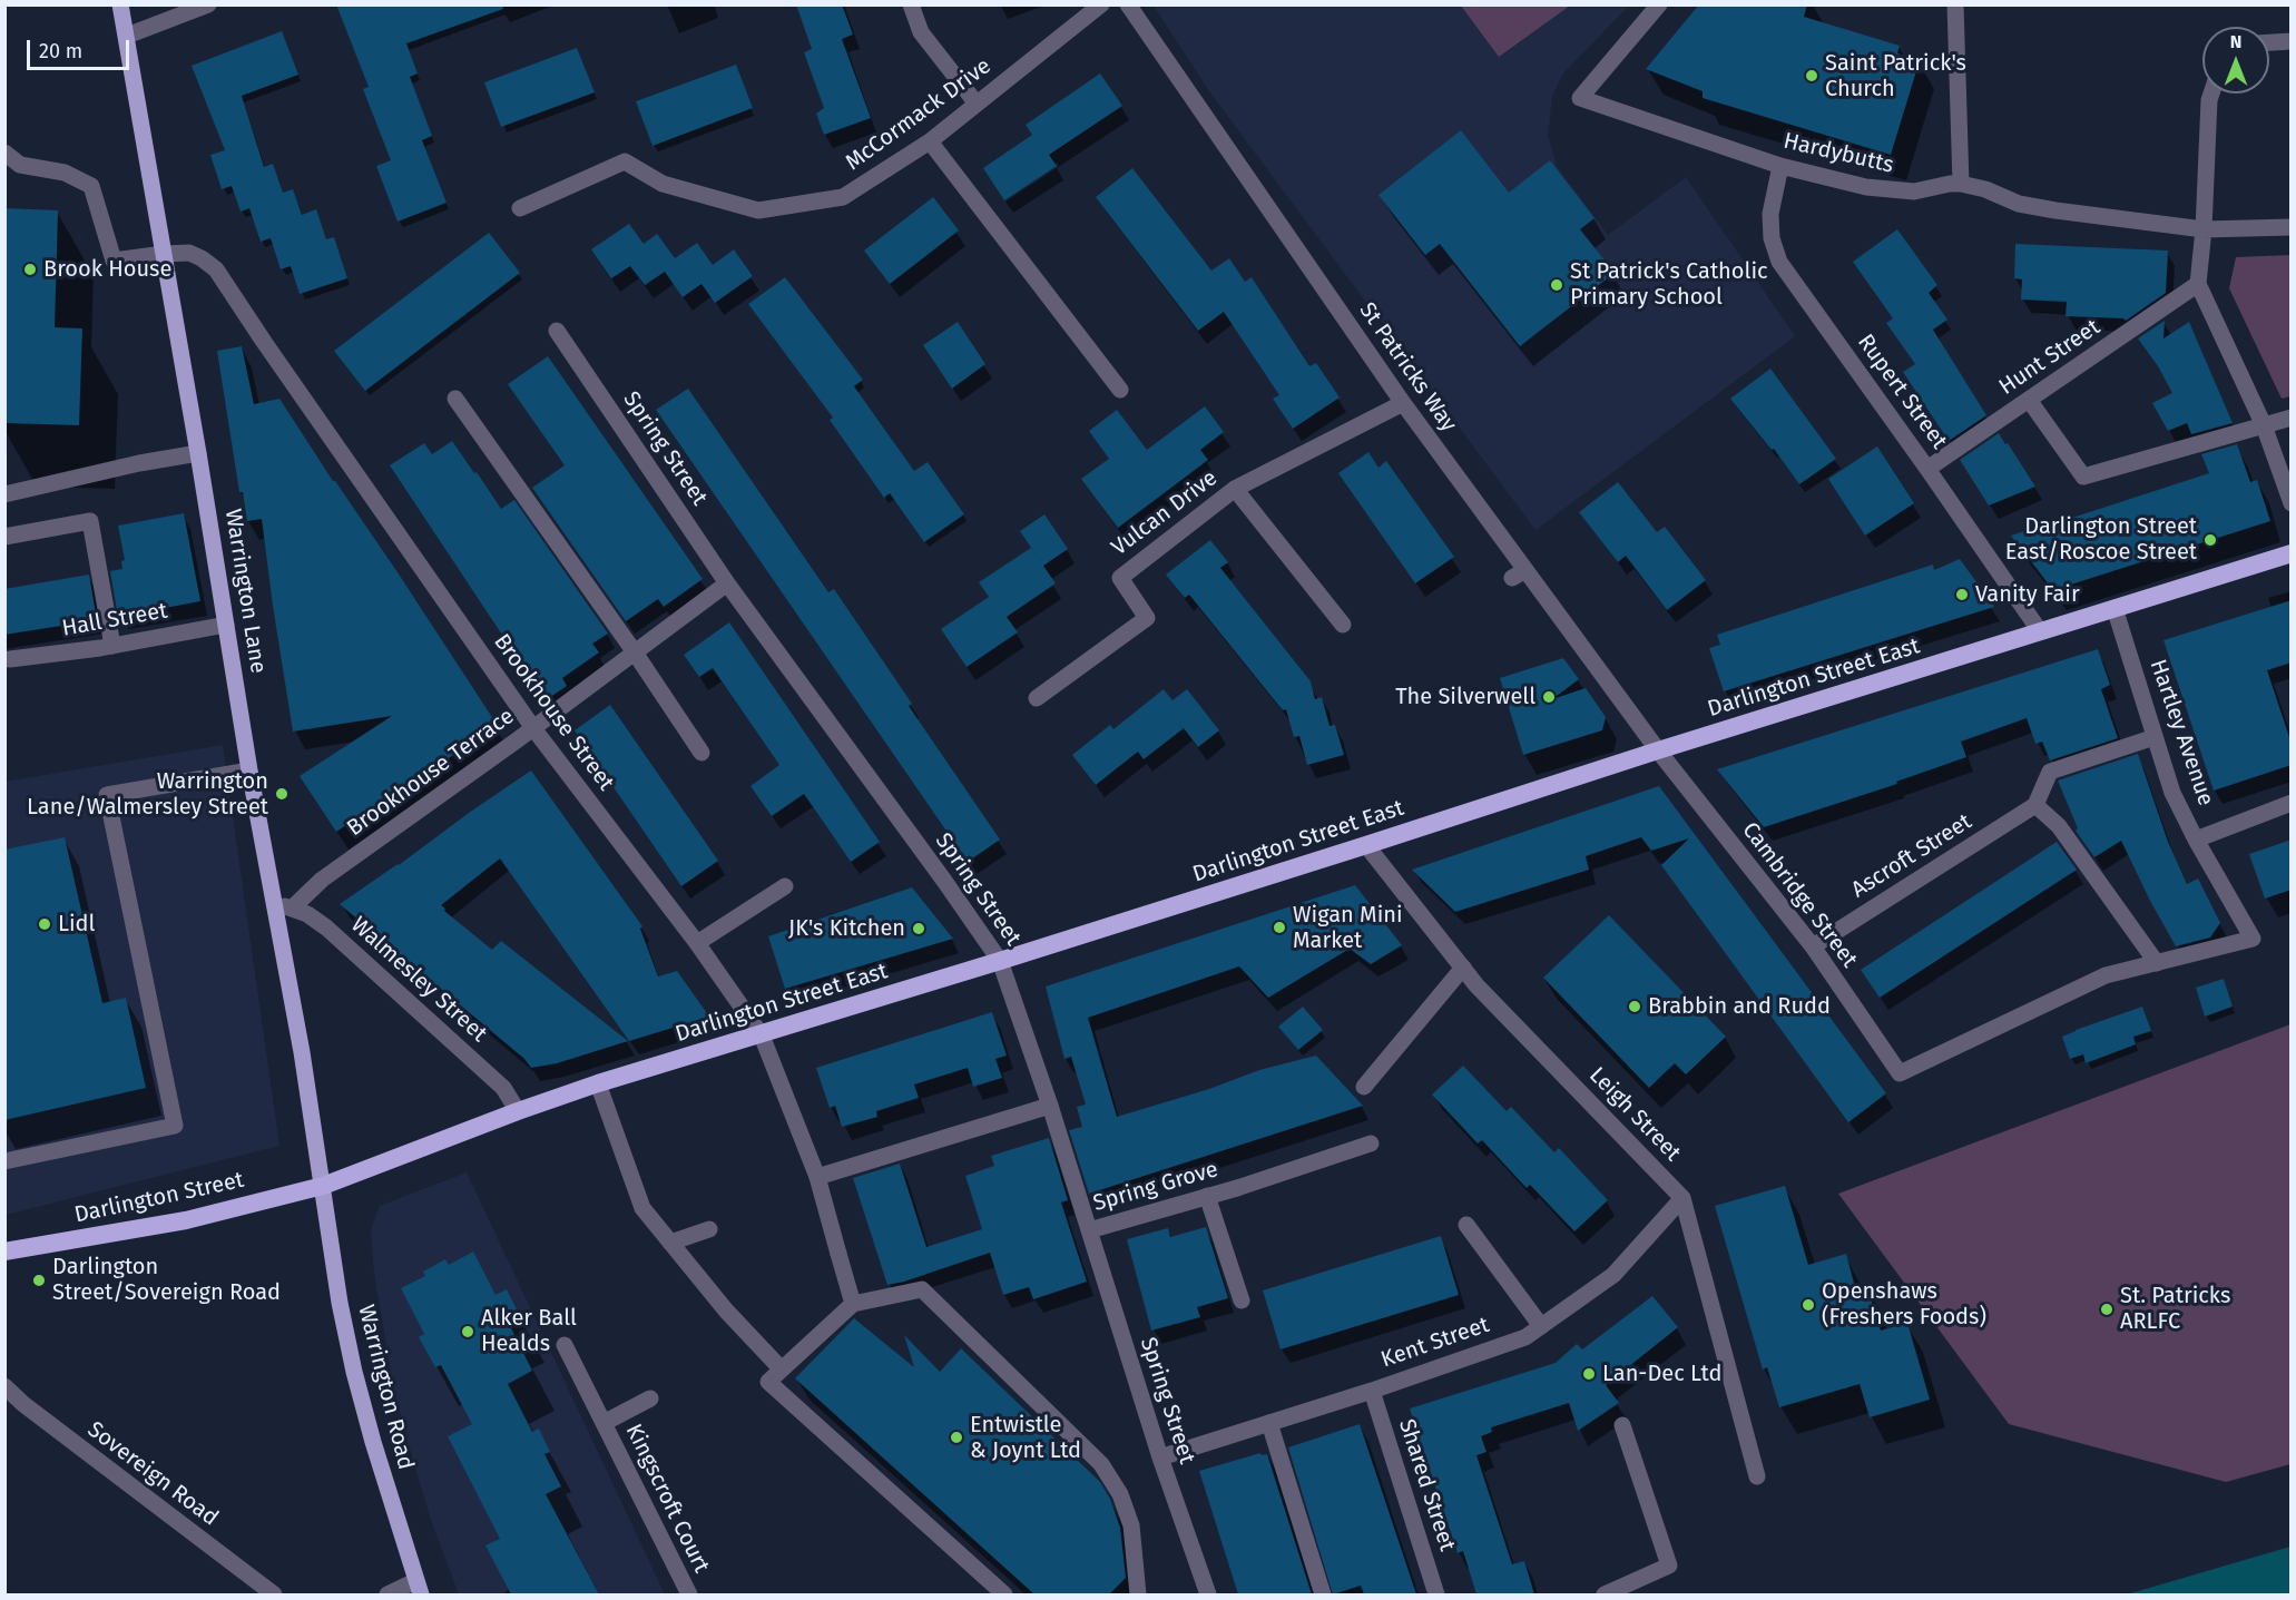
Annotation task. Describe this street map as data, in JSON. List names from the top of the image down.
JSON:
{
  "streets": {
    "highway": ["Darlington Street East", "Darlington Street"],
    "main road": ["Warrington Lane", "Warrington Road"],
    "street": [
      "McCormack Drive",
      "Hardybutts",
      "Hunt Street",
      "St Patricks Way",
      "Rupert Street",
      "Spring Street",
      "Vulcan Drive",
      "Hall Street",
      "Brookhouse Street",
      "Hartley Avenue",
      "Brookhouse Terrace",
      "Ascroft Street",
      "Cambridge Street",
      "Walmesley Street",
      "Leigh Street",
      "Spring Grove",
      "Kent Street",
      "Sovereign Road",
      "Shared Street",
      "Kingscroft Court"
    ]
  },
  "crossings": [
    ["Hardybutts", "Rupert Street"],
    ["Hunt Street", "Rupert Street"],
    ["St Patricks Way", "Vulcan Drive"],
    ["St Patricks Way", "Darlington Street East"],
    ["St Patricks Way", "Cambridge Street"],
    ["Rupert Street", "Darlington Street East"],
    ["Spring Street", "Darlington Street East"],
    ["Spring Street", "Brookhouse Terrace"],
    ["Spring Street", "Spring Grove"],
    ["Spring Street", "Kent Street"],
    ["Warrington Lane", "Hall Street"],
    ["Warrington Lane", "Darlington Street East"],
    ["Warrington Lane", "Brookhouse Street"],
    ["Warrington Lane", "Walmesley Street"],
    ["Warrington Lane", "Darlington Street"],
    ["Warrington Lane", "Warrington Road"],
    ["Darlington Street East", "Brookhouse Street"],
    ["Darlington Street East", "Hartley Avenue"],
    ["Darlington Street East", "Cambridge Street"],
    ["Darlington Street East", "Walmesley Street"],
    ["Darlington Street East", "Leigh Street"],
    ["Darlington Street East", "Darlington Street"],
    ["Darlington Street East", "Warrington Road"],
    ["Brookhouse Street", "Brookhouse Terrace"],
    ["Hartley Avenue", "Cambridge Street"],
    ["Brookhouse Terrace", "Walmesley Street"],
    ["Ascroft Street", "Cambridge Street"],
    ["Leigh Street", "Kent Street"],
    ["Darlington Street", "Warrington Road"],
    ["Kent Street", "Shared Street"]
  ],
  "places": [
    "Saint Patrick's Church",
    "Brook House",
    "St Patrick's Catholic Primary School",
    "Darlington Street East/Roscoe Street",
    "Vanity Fair",
    "The Silverwell",
    "Warrington Lane/Walmersley Street",
    "Lidl",
    "Wigan Mini Market",
    "JK's Kitchen",
    "Brabbin and Rudd",
    "Darlington Street/Sovereign Road",
    "Openshaws (Freshers Foods)",
    "St. Patricks ARLFC",
    "Alker Ball Healds",
    "Lan-Dec Ltd",
    "Entwistle & Joynt Ltd"
  ],
  "scale_bar": "20 m",
  "north": "top"
}
